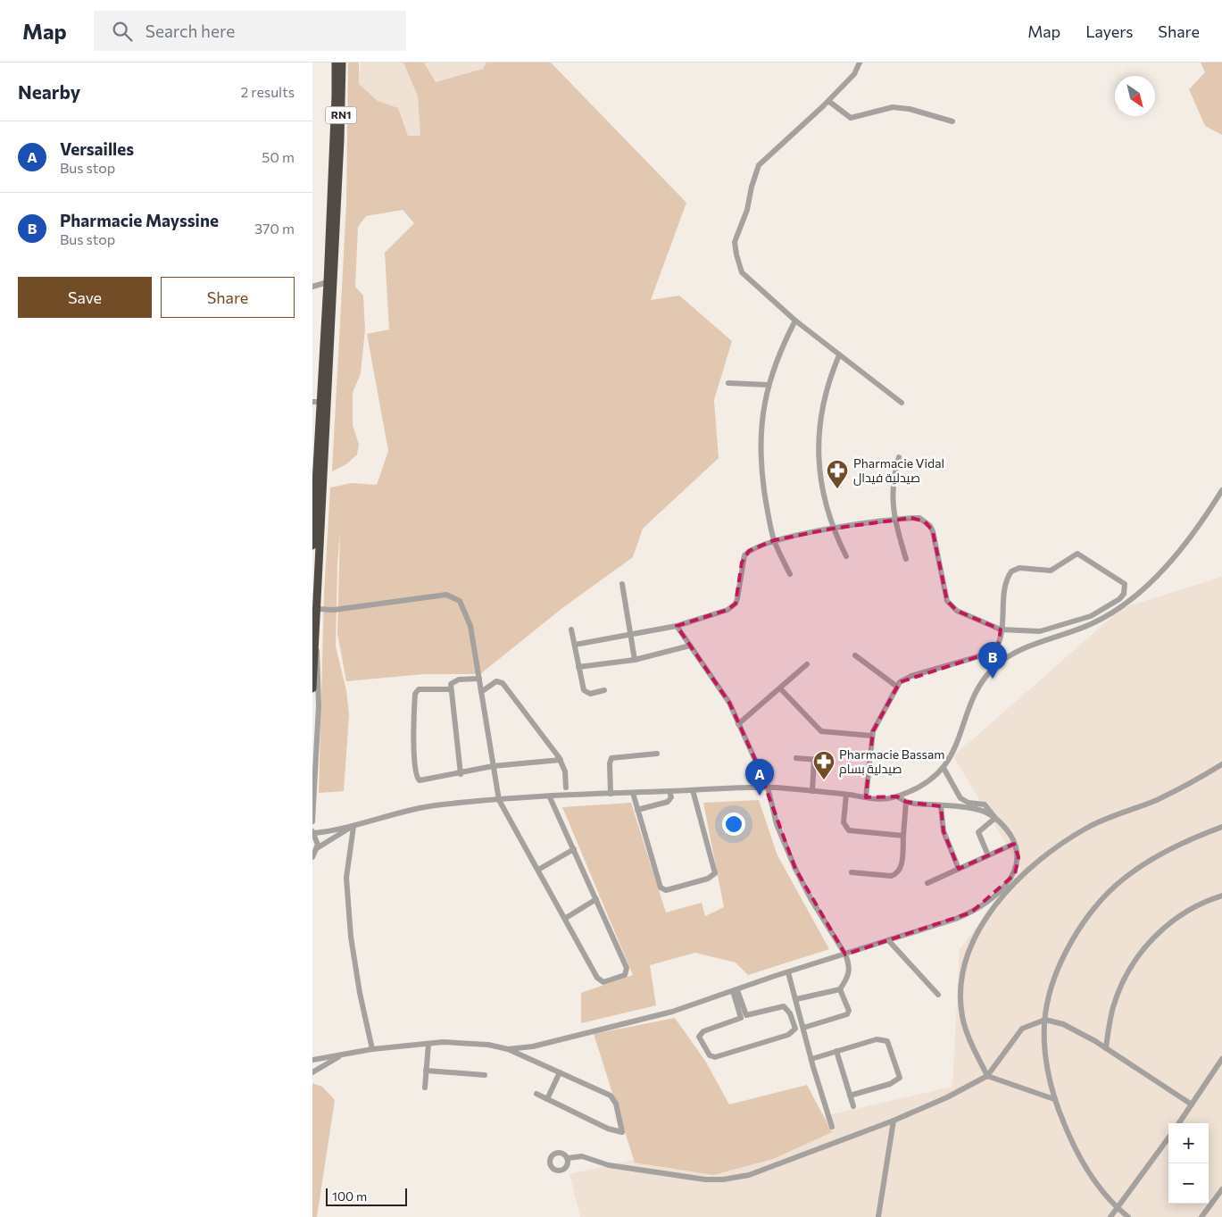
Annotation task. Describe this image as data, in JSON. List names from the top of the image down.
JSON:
{
  "streets": {
    "highway": ["RN1"]
  },
  "places": {
    "pharmacy": ["Pharmacie Vidal صيدلية فيدال", "Pharmacie Bassam صيدلية بسام"]
  },
  "scale_bar": "100 m",
  "north": "bottom right",
  "page": {
    "header": "Map",
    "search": "Search here",
    "nav": ["Map", "Layers", "Share"],
    "heading": ["Nearby", "2 results"],
    "list": [
      {
        "mark": "A",
        "name": "Versailles",
        "note": "Bus stop",
        "value": "50 m"
      },
      {
        "mark": "B",
        "name": "Pharmacie Mayssine",
        "note": "Bus stop",
        "value": "370 m"
      }
    ],
    "buttons": ["Save", "Share"],
    "pins": ["B", "A"],
    "map_buttons": ["+", "−"],
    "scale": "100 m"
  }
}
